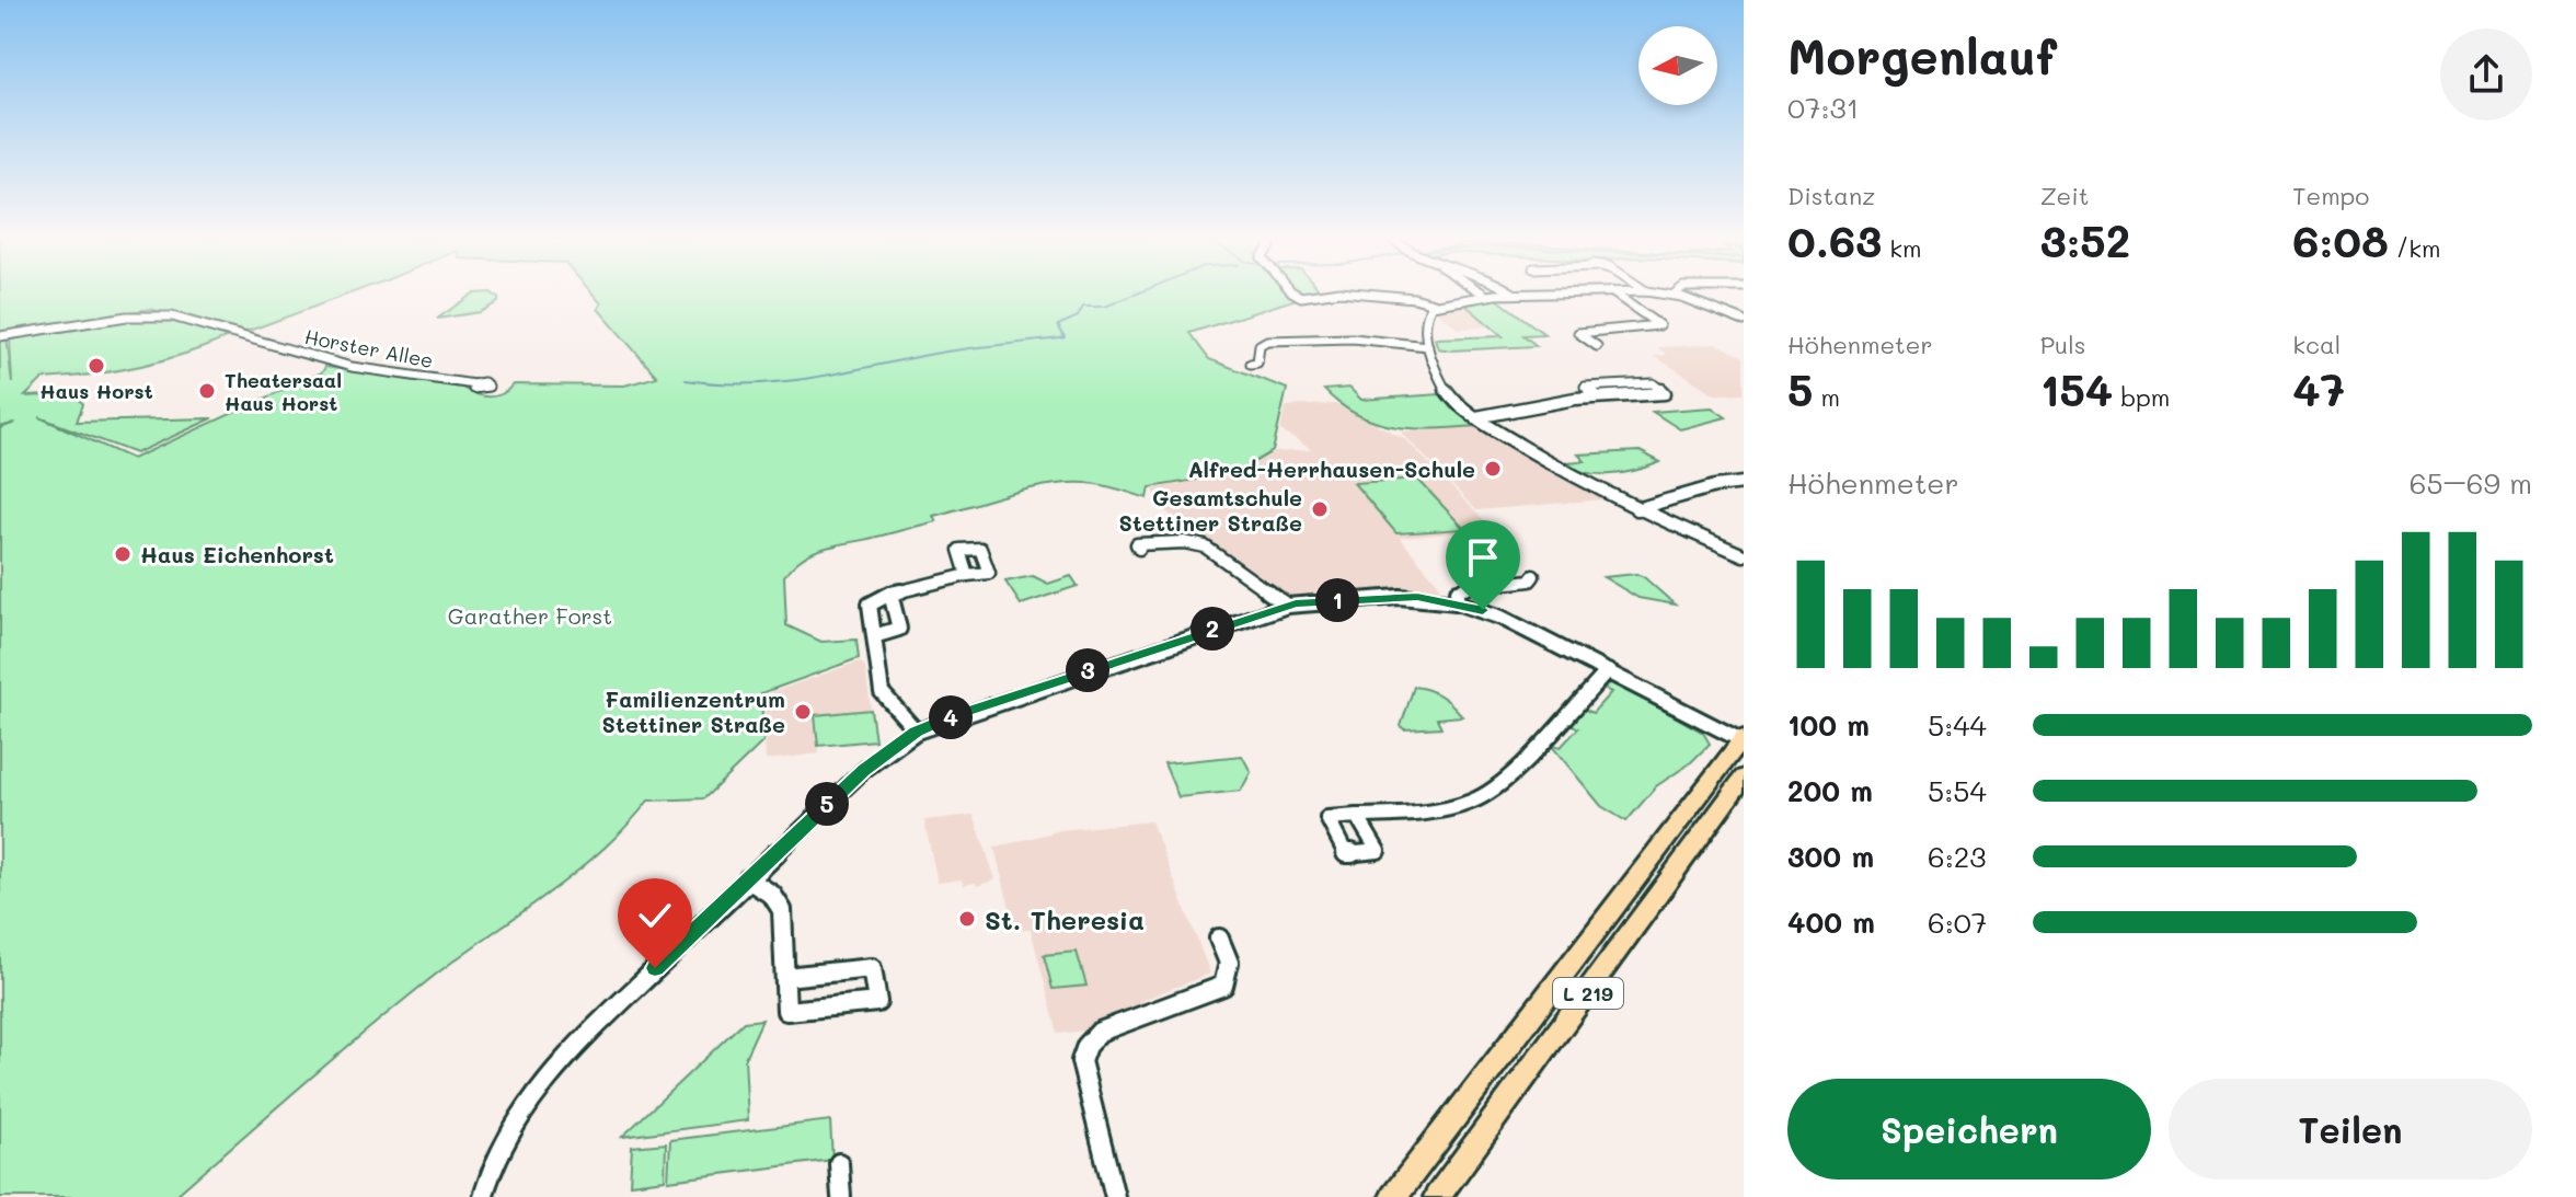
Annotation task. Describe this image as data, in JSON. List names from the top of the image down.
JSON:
{
  "streets": {
    "main road": ["L 219"],
    "street": ["Horster Allee"]
  },
  "parks": ["Garather Forst"],
  "places": [
    "Haus Horst",
    "Theatersaal Haus Horst",
    "Alfred-Herrhausen-Schule",
    "Gesamtschule Stettiner Straße",
    "Haus Eichenhorst",
    "Familienzentrum Stettiner Straße",
    "St. Theresia"
  ],
  "north": "left",
  "page": {
    "heading": ["Morgenlauf", "07:31"],
    "stats": [
      ["Distanz", "0.63 km"],
      ["Zeit", "3:52"],
      ["Tempo", "6:08 /km"],
      ["Höhenmeter", "5 m"],
      ["Puls", "154 bpm"],
      ["kcal", "47"]
    ],
    "chart": ["Höhenmeter", "65–69 m"],
    "pins": [
      "1",
      "2",
      "3",
      "4",
      "5"
    ],
    "list": [
      {
        "name": "100 m",
        "note": "5:44"
      },
      {
        "name": "200 m",
        "note": "5:54"
      },
      {
        "name": "300 m",
        "note": "6:23"
      },
      {
        "name": "400 m",
        "note": "6:07"
      }
    ],
    "buttons": ["Speichern", "Teilen"]
  }
}
